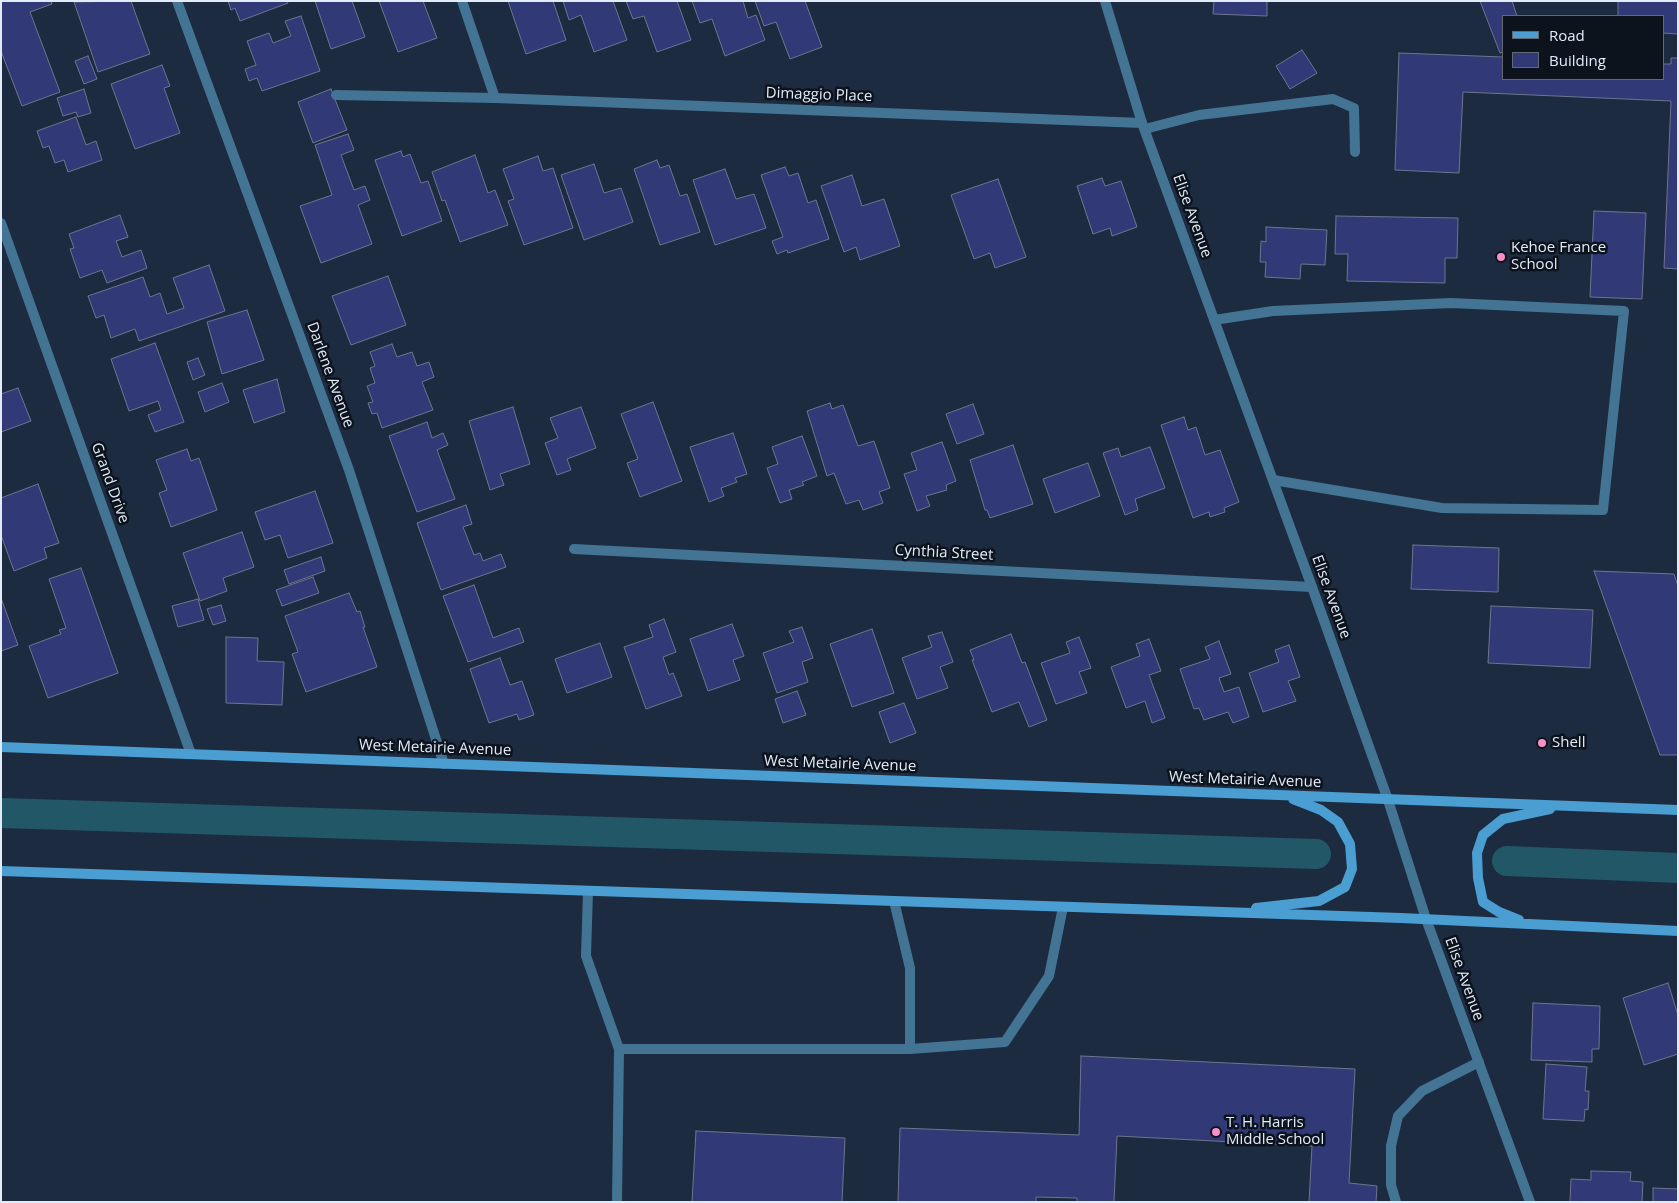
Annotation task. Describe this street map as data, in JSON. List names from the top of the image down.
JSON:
{
  "streets": {
    "main road": ["West Metairie Avenue"],
    "street": [
      "Dimaggio Place",
      "Elise Avenue",
      "Darlene Avenue",
      "Grand Drive",
      "Cynthia Street"
    ]
  },
  "crossings": [
    ["Dimaggio Place", "Elise Avenue"],
    ["Elise Avenue", "Cynthia Street"],
    ["Elise Avenue", "West Metairie Avenue"],
    ["Darlene Avenue", "West Metairie Avenue"],
    ["Grand Drive", "West Metairie Avenue"]
  ],
  "places": ["Kehoe France School", "Shell", "T. H. Harris Middle School"],
  "legend": ["Road", "Building"]
}
